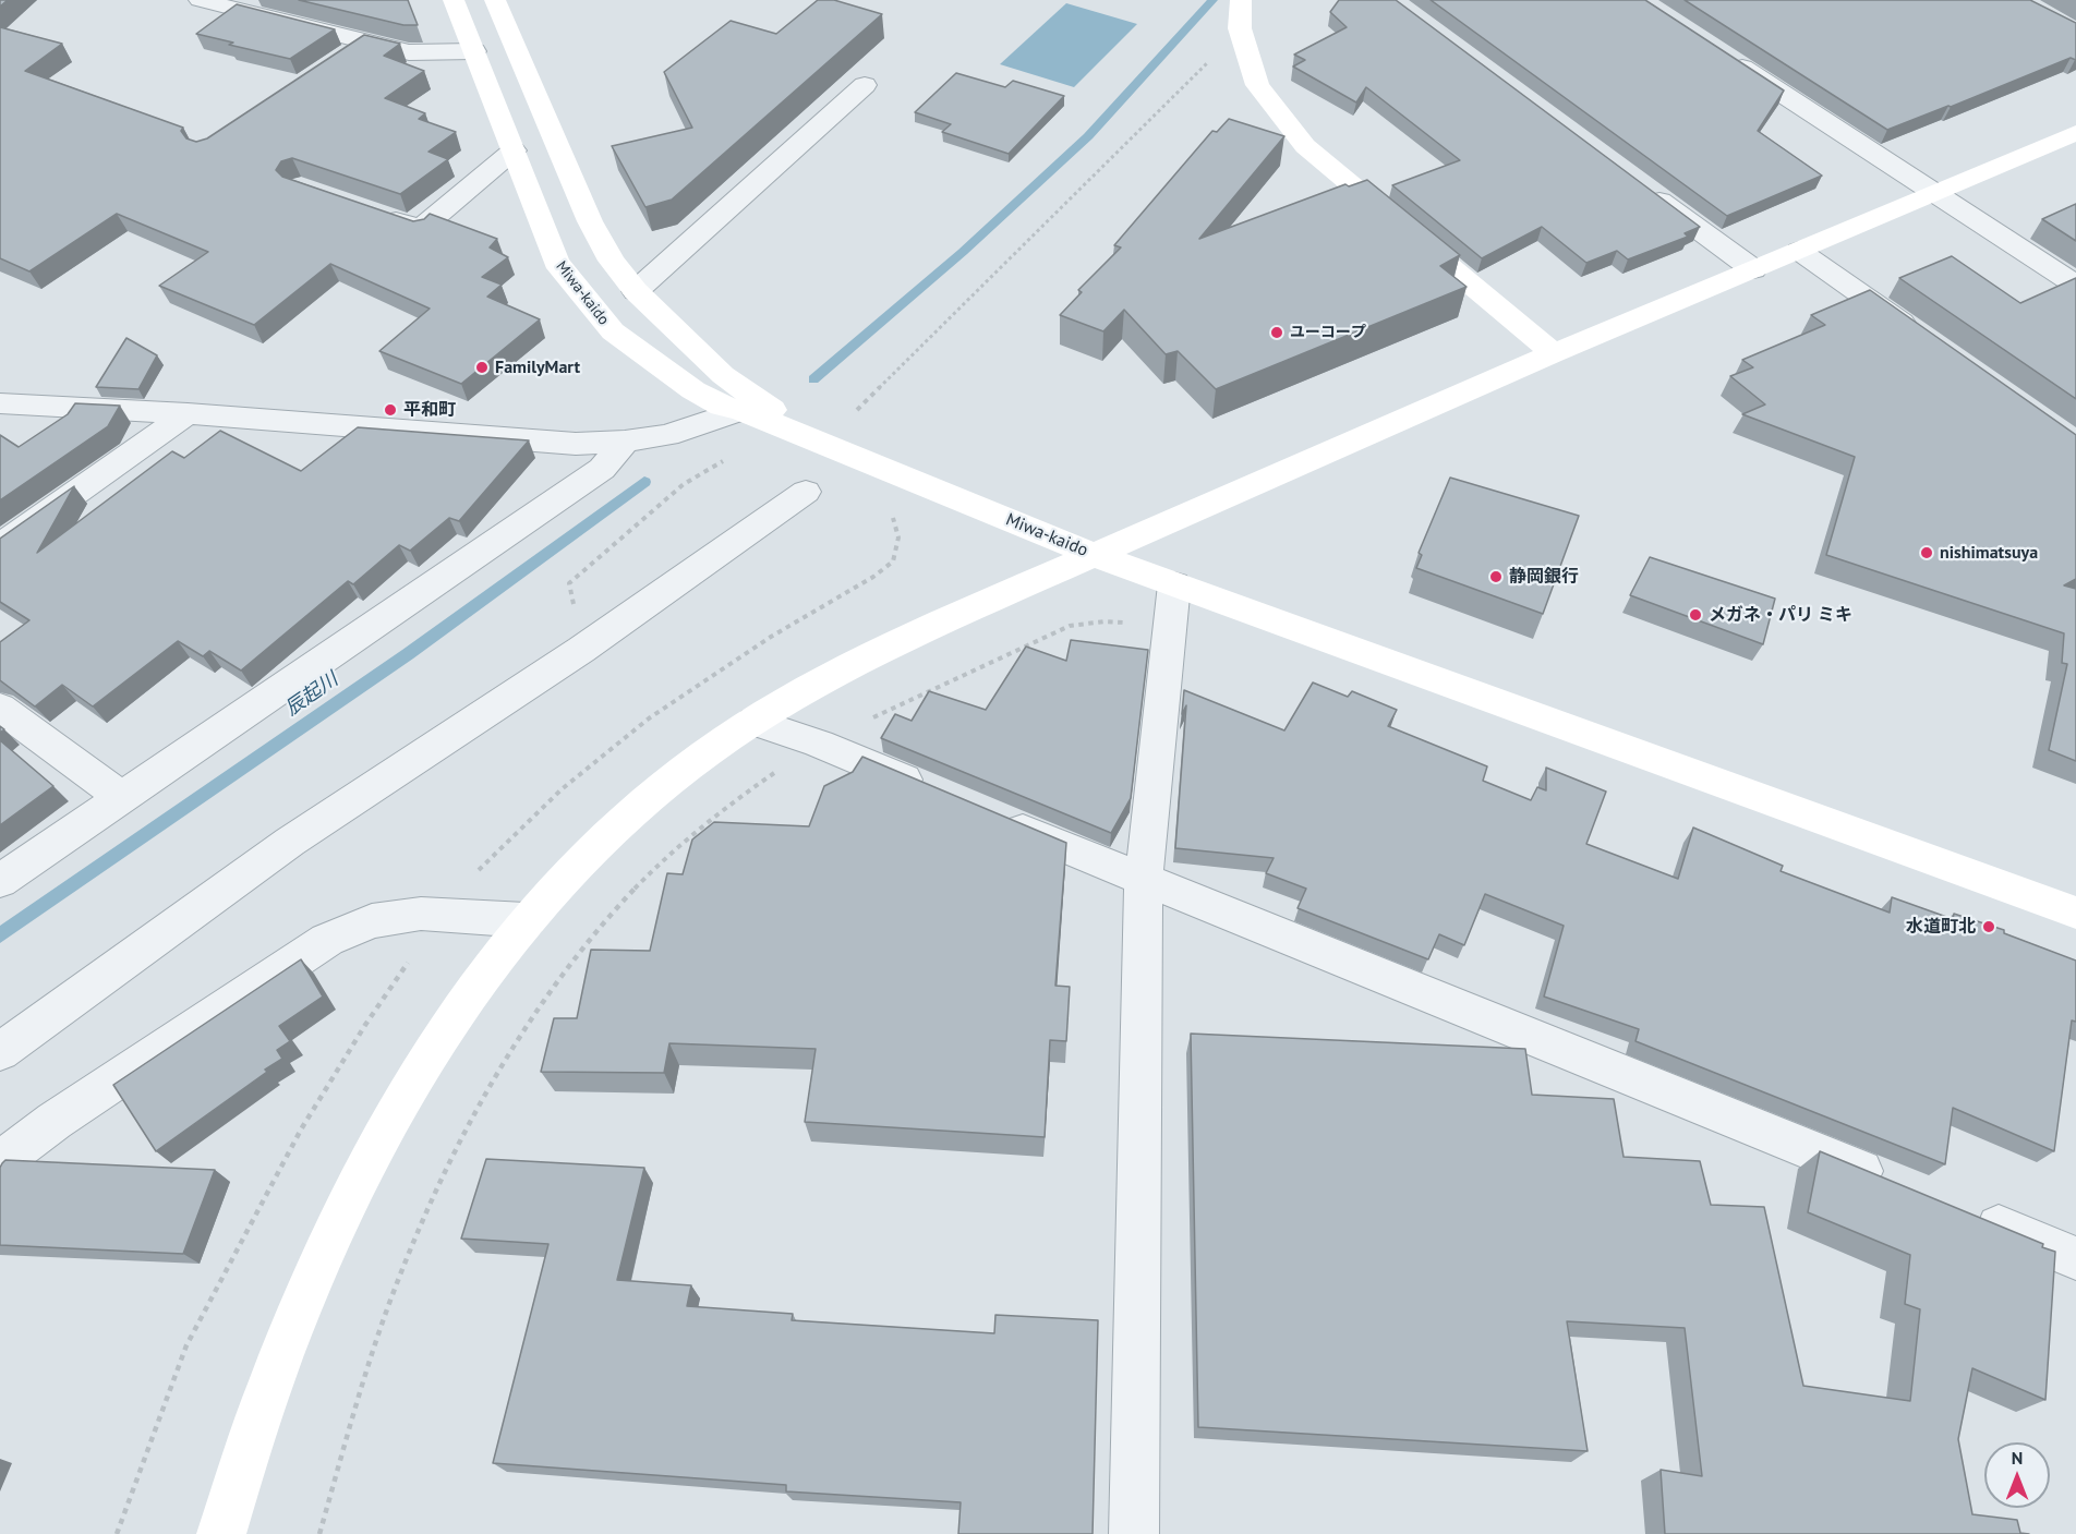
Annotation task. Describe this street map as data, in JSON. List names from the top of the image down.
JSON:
{
  "streets": {
    "street": ["Miwa-kaido"]
  },
  "water": ["辰起川"],
  "places": [
    "ユーコープ",
    "FamilyMart",
    "平和町",
    "nishimatsuya",
    "静岡銀行",
    "メガネ・パリ ミキ",
    "水道町北"
  ],
  "north": "top"
}
